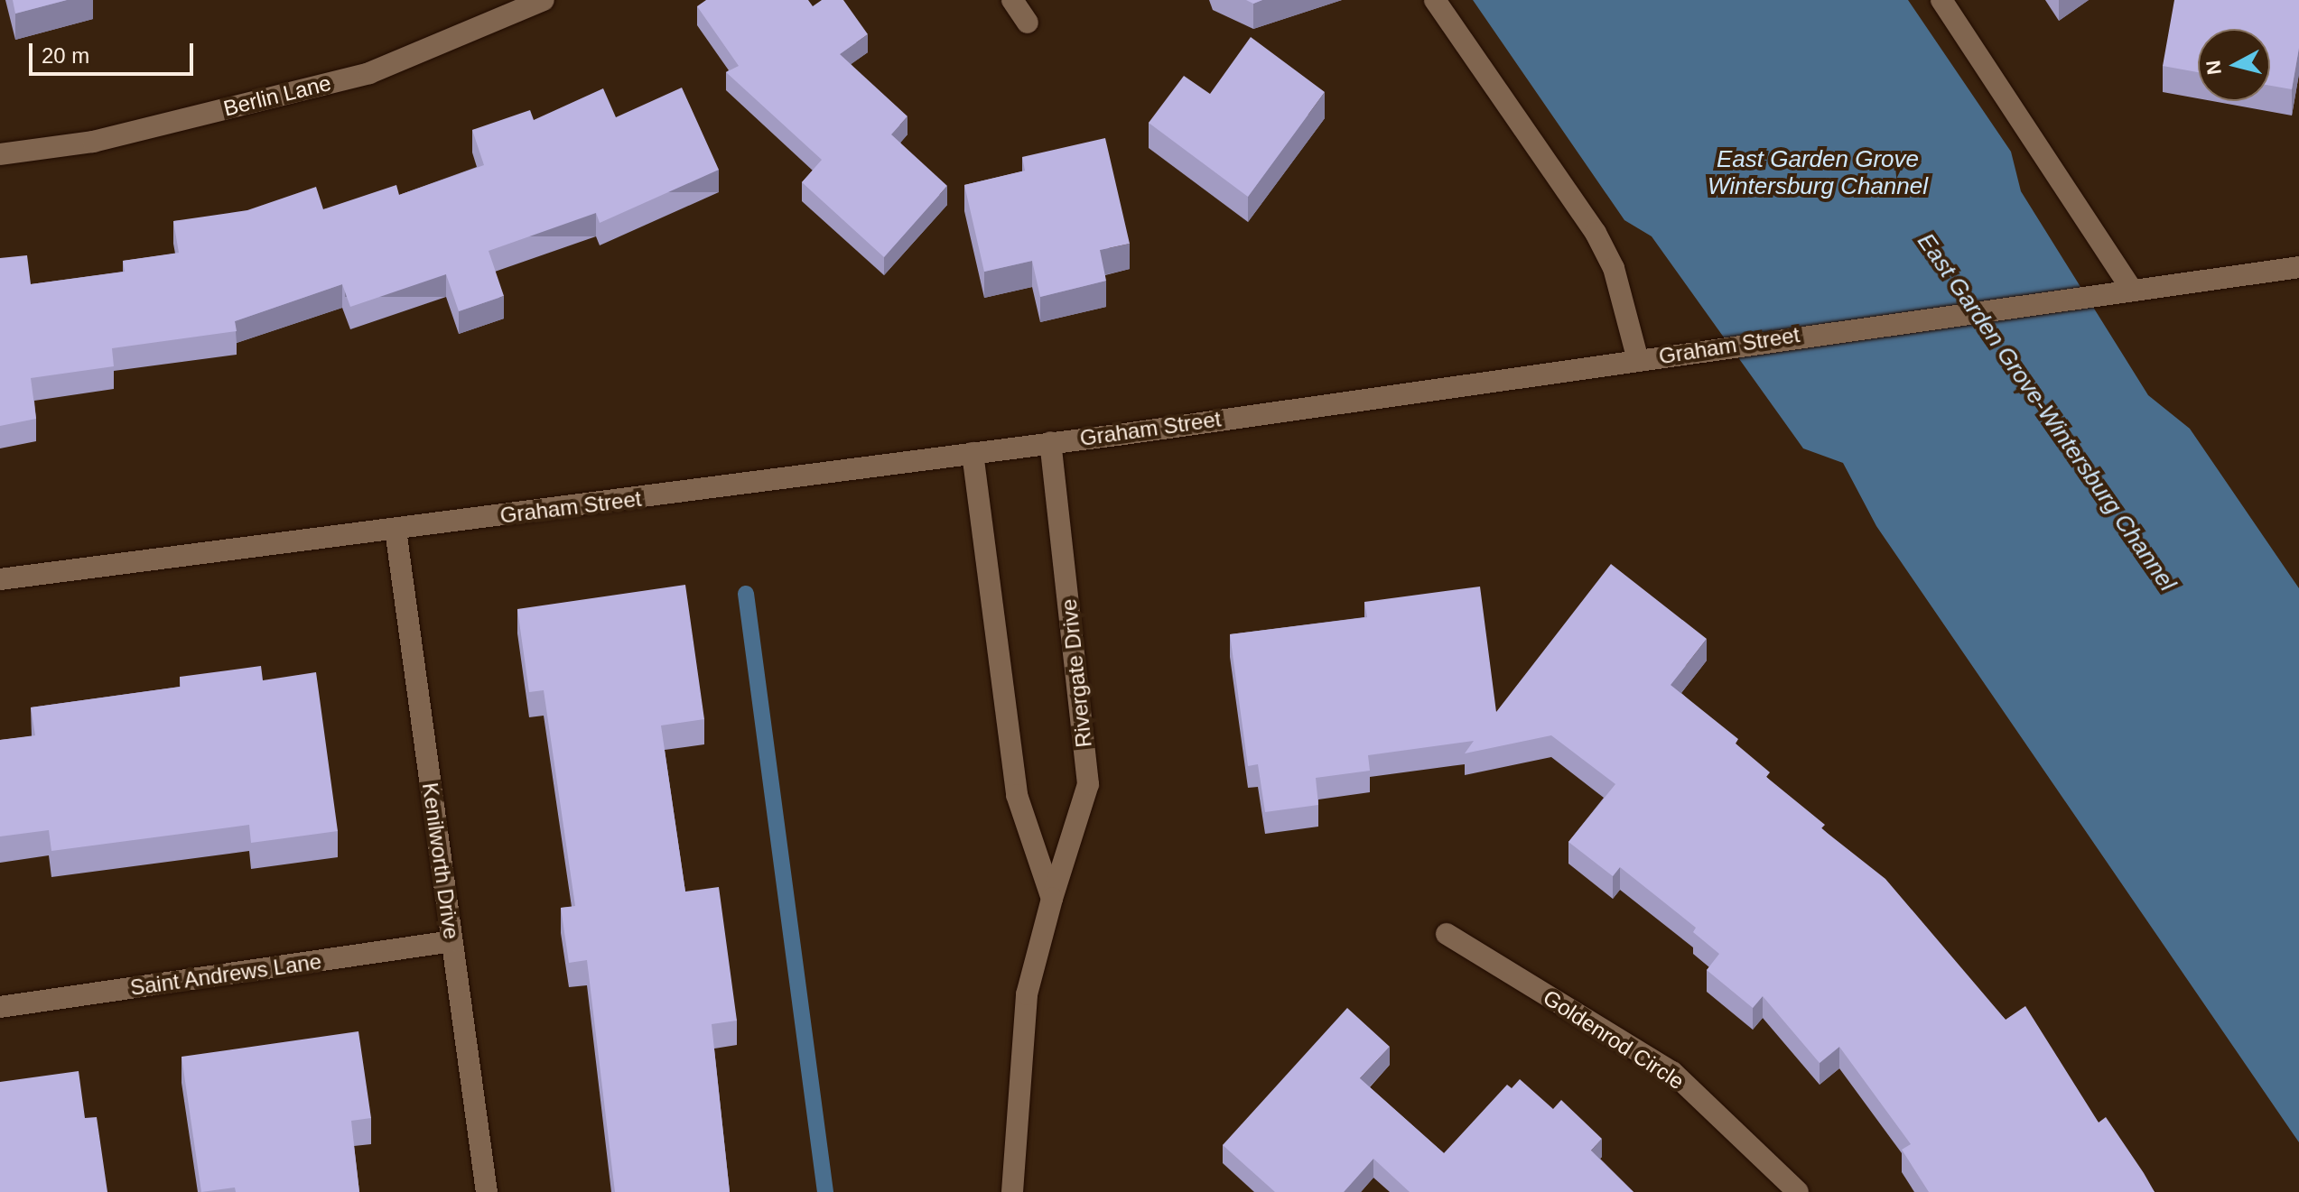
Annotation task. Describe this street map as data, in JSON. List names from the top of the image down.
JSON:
{
  "streets": {
    "street": [
      "Berlin Lane",
      "Graham Street",
      "Rivergate Drive",
      "Kenilworth Drive",
      "Saint Andrews Lane",
      "Goldenrod Circle"
    ]
  },
  "crossings": [
    ["Graham Street", "Rivergate Drive"],
    ["Graham Street", "Kenilworth Drive"],
    ["Kenilworth Drive", "Saint Andrews Lane"]
  ],
  "water": ["East Garden Grove Wintersburg Channel", "East Garden Grove-Wintersburg Channel"],
  "scale_bar": "20 m",
  "north": "left"
}
